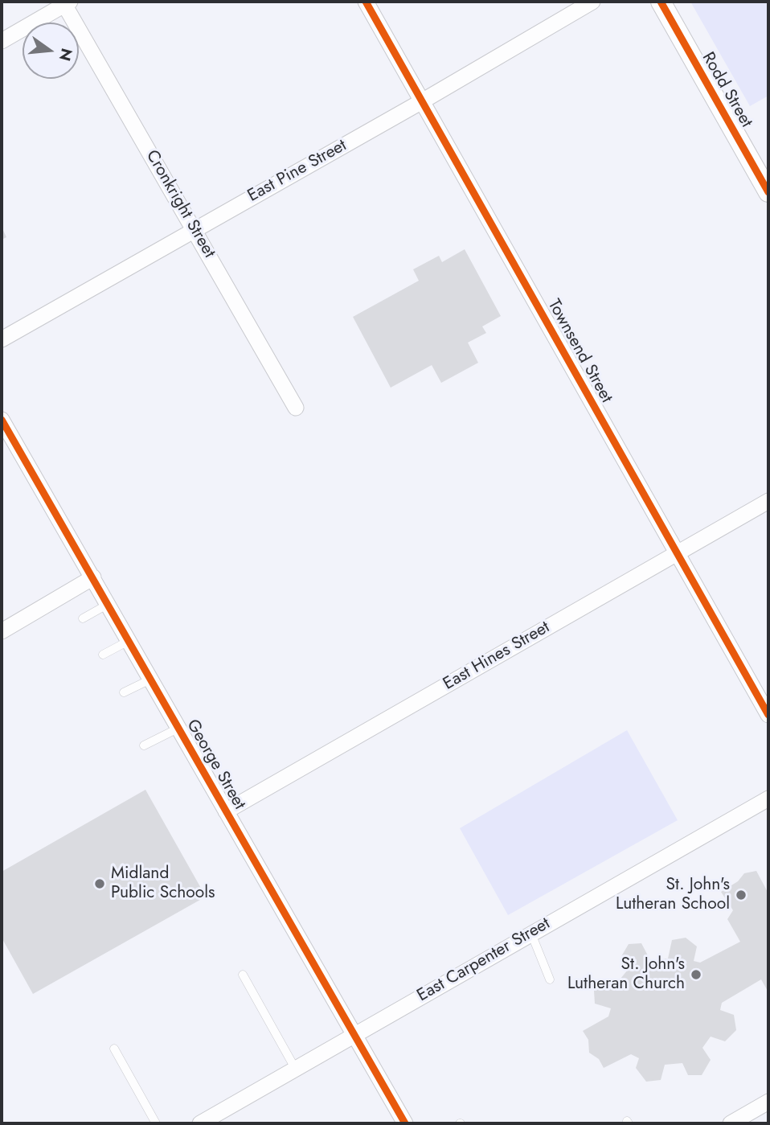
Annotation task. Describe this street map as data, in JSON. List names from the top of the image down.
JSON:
{
  "streets": {
    "street": [
      "Rodd Street",
      "East Pine Street",
      "Cronkright Street",
      "Townsend Street",
      "East Hines Street",
      "George Street",
      "East Carpenter Street"
    ]
  },
  "crossings": [
    ["East Pine Street", "Cronkright Street"],
    ["East Pine Street", "Townsend Street"],
    ["Townsend Street", "East Hines Street"],
    ["East Hines Street", "George Street"],
    ["George Street", "East Carpenter Street"]
  ],
  "places": ["Midland Public Schools", "St. John's Lutheran School", "St. John's Lutheran Church"],
  "north": "right"
}
